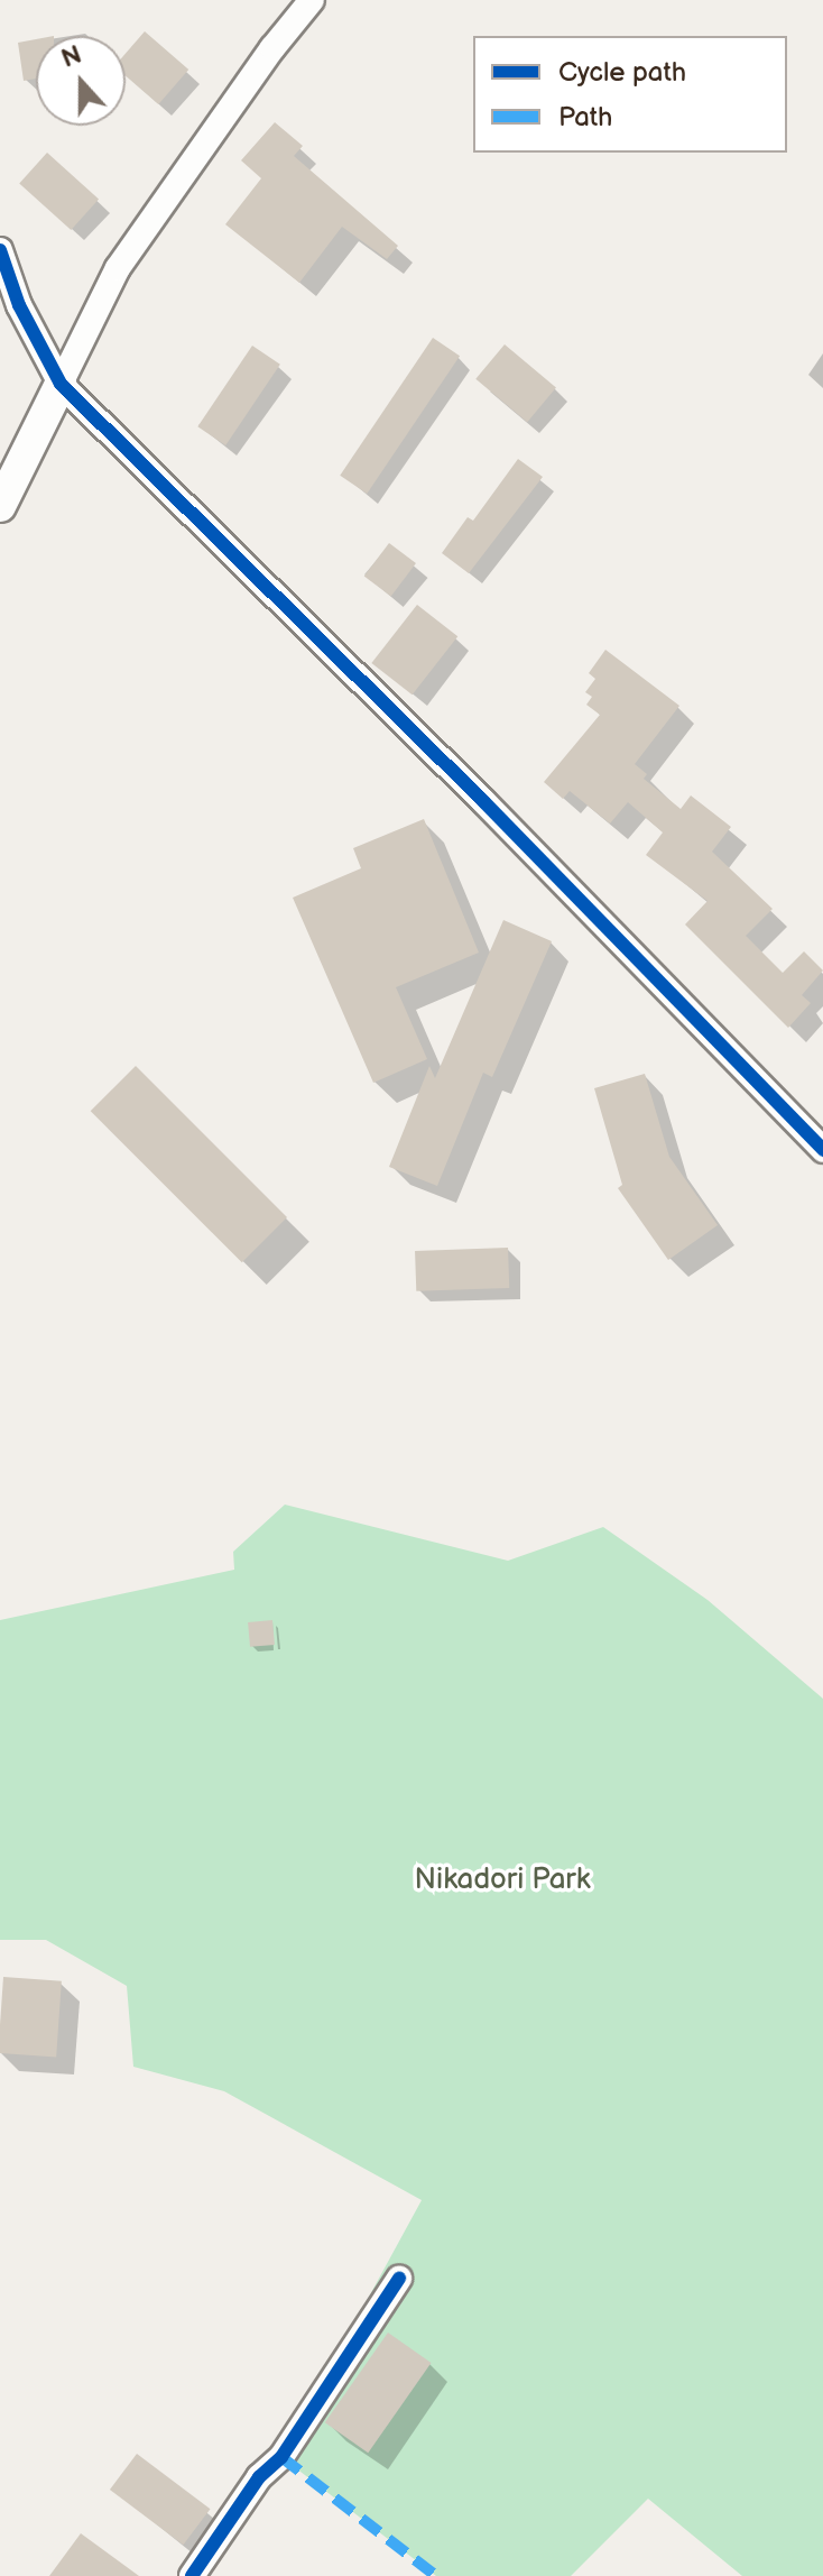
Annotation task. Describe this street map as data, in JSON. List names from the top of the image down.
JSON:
{
  "parks": ["Nikadori Park"],
  "legend": ["Cycle path", "Path"],
  "north": "top"
}
